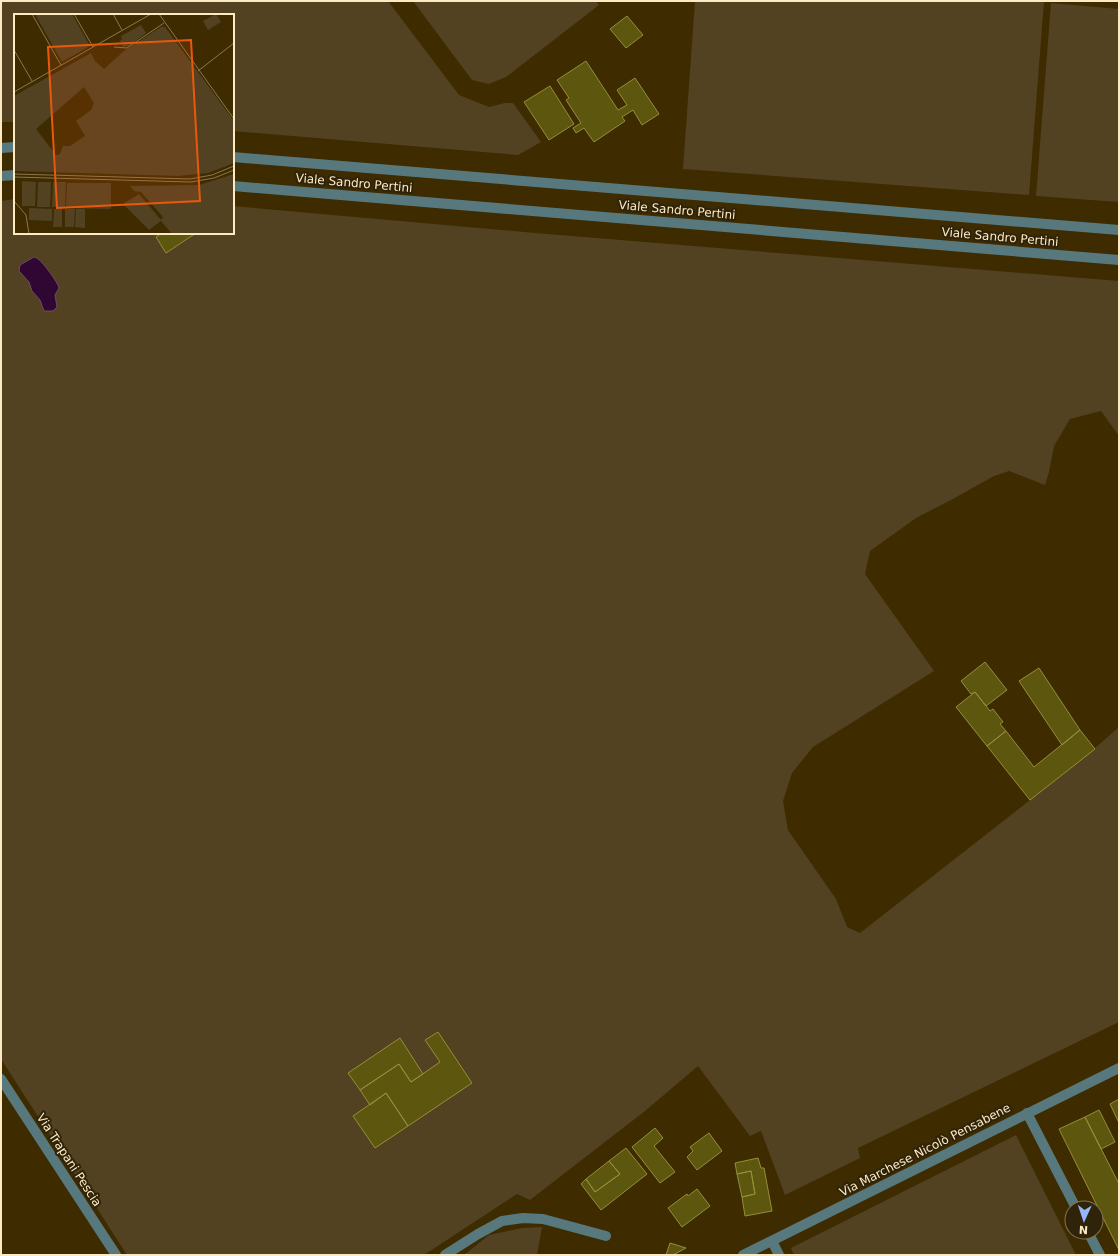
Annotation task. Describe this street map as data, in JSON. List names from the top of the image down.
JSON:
{
  "streets": {
    "street": ["Viale Sandro Pertini", "Via Marchese Nicolò Pensabene", "Via Trapani Pescia"]
  },
  "north": "bottom"
}
